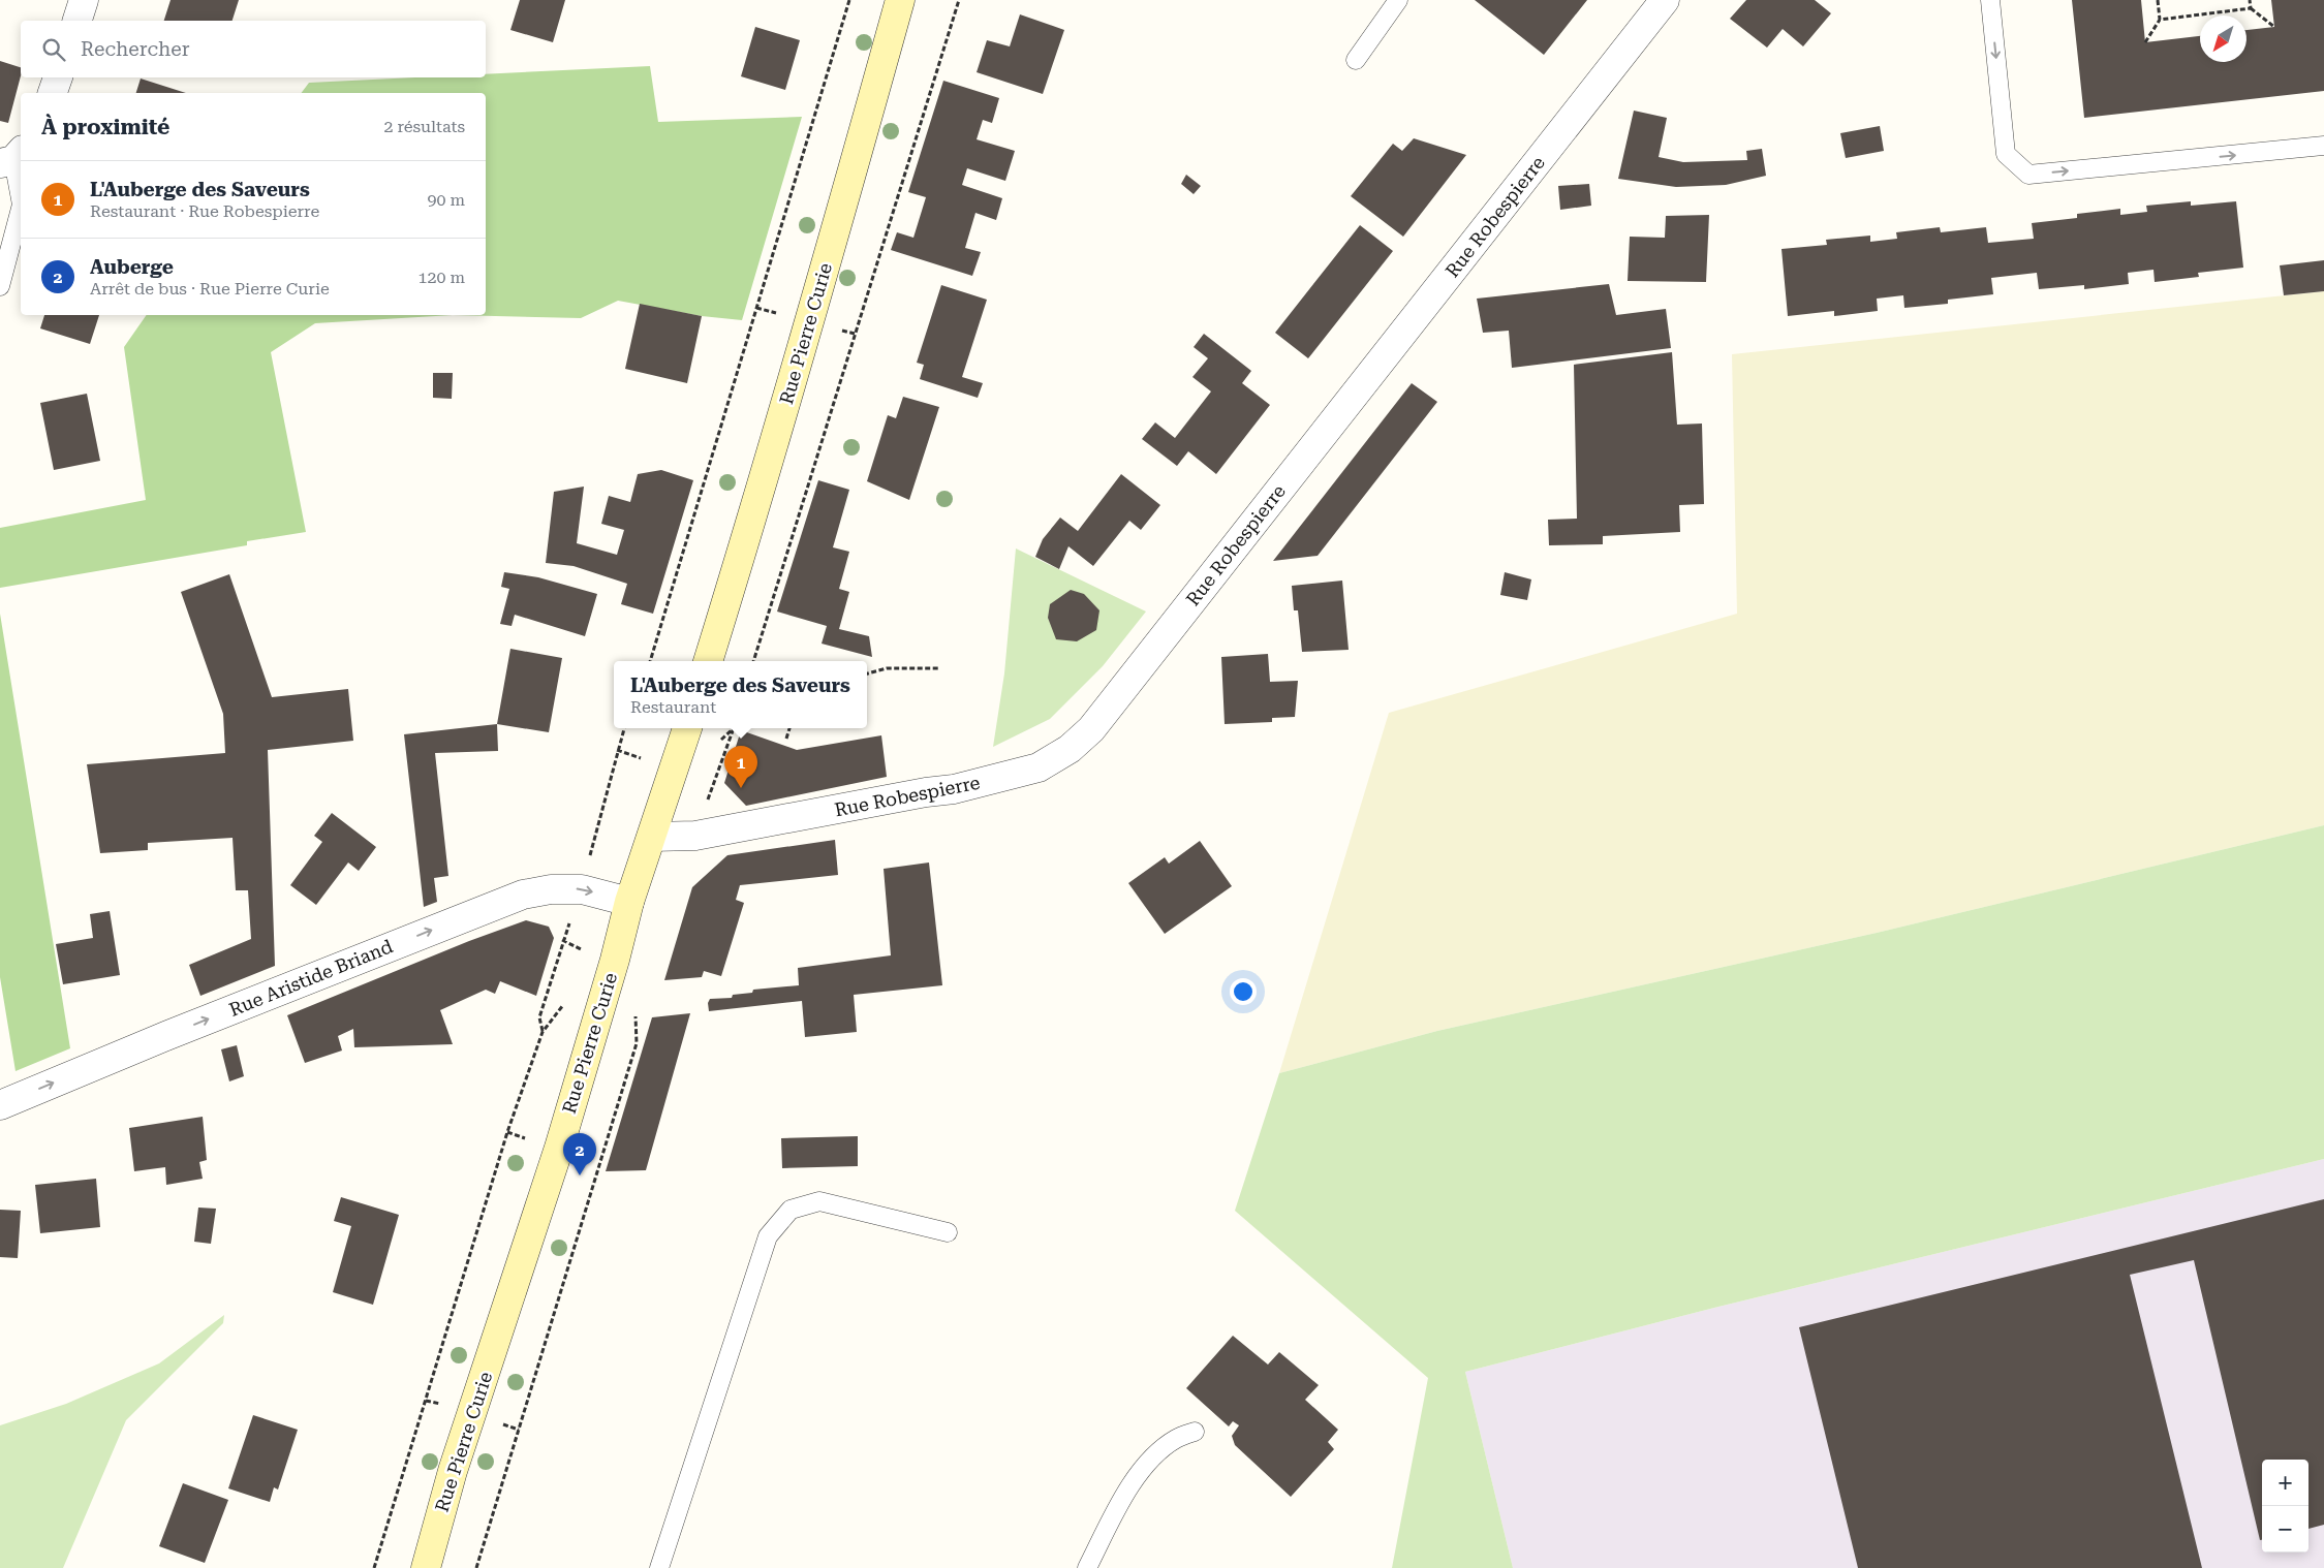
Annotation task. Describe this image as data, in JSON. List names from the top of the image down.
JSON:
{
  "streets": {
    "main road": ["Rue Pierre Curie"],
    "street": ["Rue Robespierre", "Rue Aristide Briand"]
  },
  "crossings": [
    ["Rue Robespierre", "Rue Pierre Curie"],
    ["Rue Pierre Curie", "Rue Aristide Briand"]
  ],
  "one_way": ["Rue Aristide Briand"],
  "north": "bottom left",
  "page": {
    "search": "Rechercher",
    "heading": ["À proximité", "2 résultats"],
    "list": [
      {
        "mark": "1",
        "name": "L'Auberge des Saveurs",
        "note": "Restaurant · Rue Robespierre",
        "value": "90 m"
      },
      {
        "mark": "2",
        "name": "Auberge",
        "note": "Arrêt de bus · Rue Pierre Curie",
        "value": "120 m"
      }
    ],
    "popup": ["L'Auberge des Saveurs", "Restaurant"],
    "pins": ["1", "2"],
    "map_buttons": ["+", "−"]
  }
}
